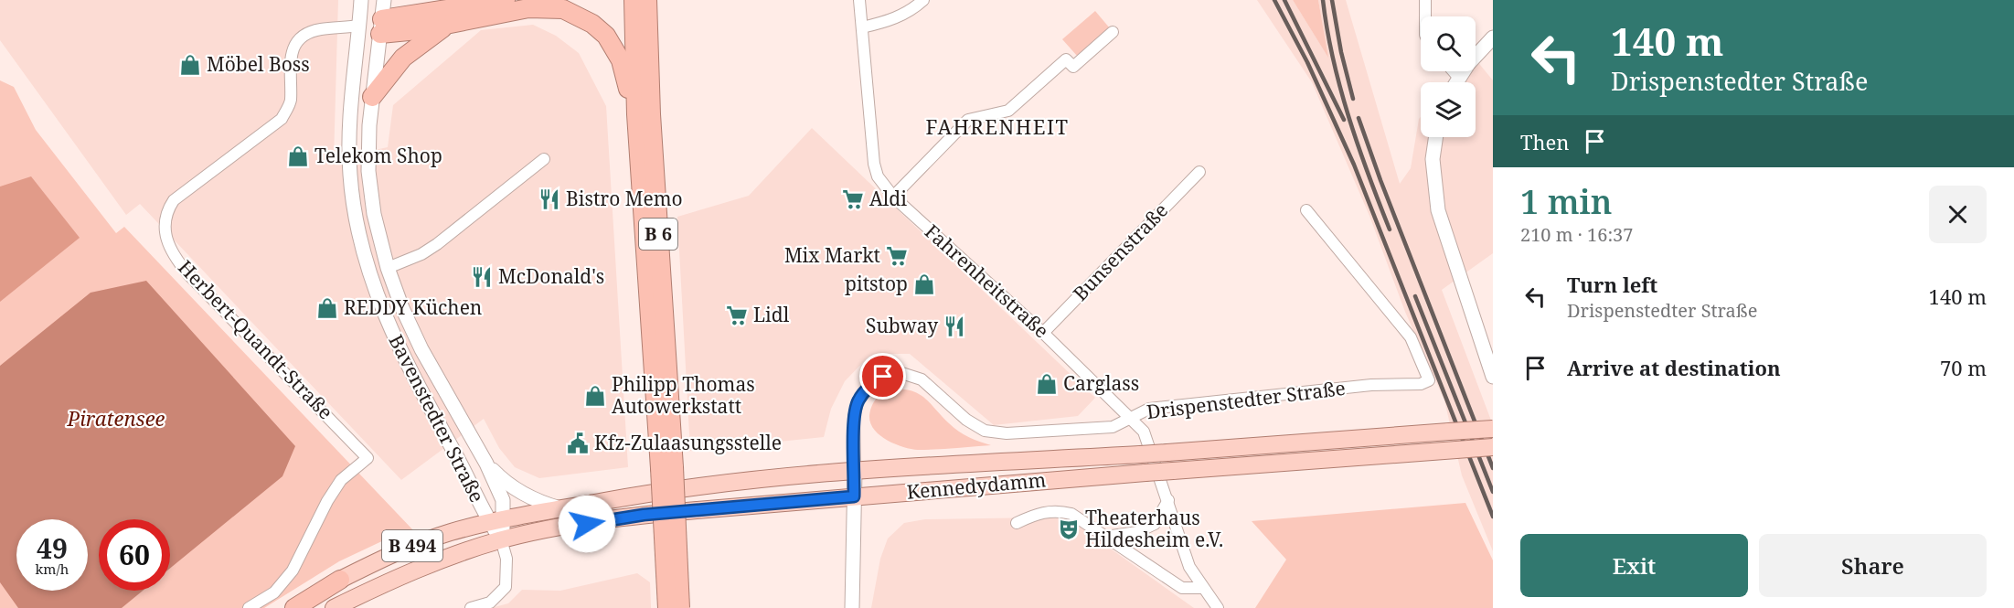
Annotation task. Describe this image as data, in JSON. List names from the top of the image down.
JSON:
{
  "streets": {
    "highway": ["B 6", "B 494"],
    "main road": ["Kennedydamm"],
    "street": [
      "Bunsenstraße",
      "Fahrenheitstraße",
      "Herbert-Quandt-Straße",
      "Drispenstedter Straße",
      "Bavenstedter Straße"
    ]
  },
  "crossings": [
    ["Bunsenstraße", "Fahrenheitstraße"],
    ["Fahrenheitstraße", "Drispenstedter Straße"],
    ["Herbert-Quandt-Straße", "Bavenstedter Straße"],
    ["Drispenstedter Straße", "Kennedydamm"],
    ["Bavenstedter Straße", "Kennedydamm"],
    ["Bavenstedter Straße", "B 494"],
    ["Kennedydamm", "B 494"]
  ],
  "districts": ["FAHRENHEIT"],
  "water": ["Piratensee"],
  "places": {
    "shop": [
      "Möbel Boss",
      "Telekom Shop",
      "pitstop",
      "REDDY Küchen",
      "Carglass",
      "Philipp Thomas Autowerkstatt"
    ],
    "restaurant": ["Bistro Memo", "McDonald's", "Subway"],
    "supermarket": ["Aldi", "Mix Markt", "Lidl"],
    "public building": ["Kfz-Zulaasungsstelle"],
    "theatre": ["Theaterhaus Hildesheim e.V."]
  },
  "page": {
    "turn": ["140 m", "Drispenstedter Straße"],
    "then": "Then",
    "heading": ["1 min", "210 m · 16:37"],
    "list": [
      {
        "name": "Turn left",
        "note": "Drispenstedter Straße",
        "value": "140 m"
      },
      {
        "name": "Arrive at destination",
        "value": "70 m"
      }
    ],
    "speed": "49 km/h",
    "limit": "60",
    "buttons": ["Exit", "Share"]
  }
}
